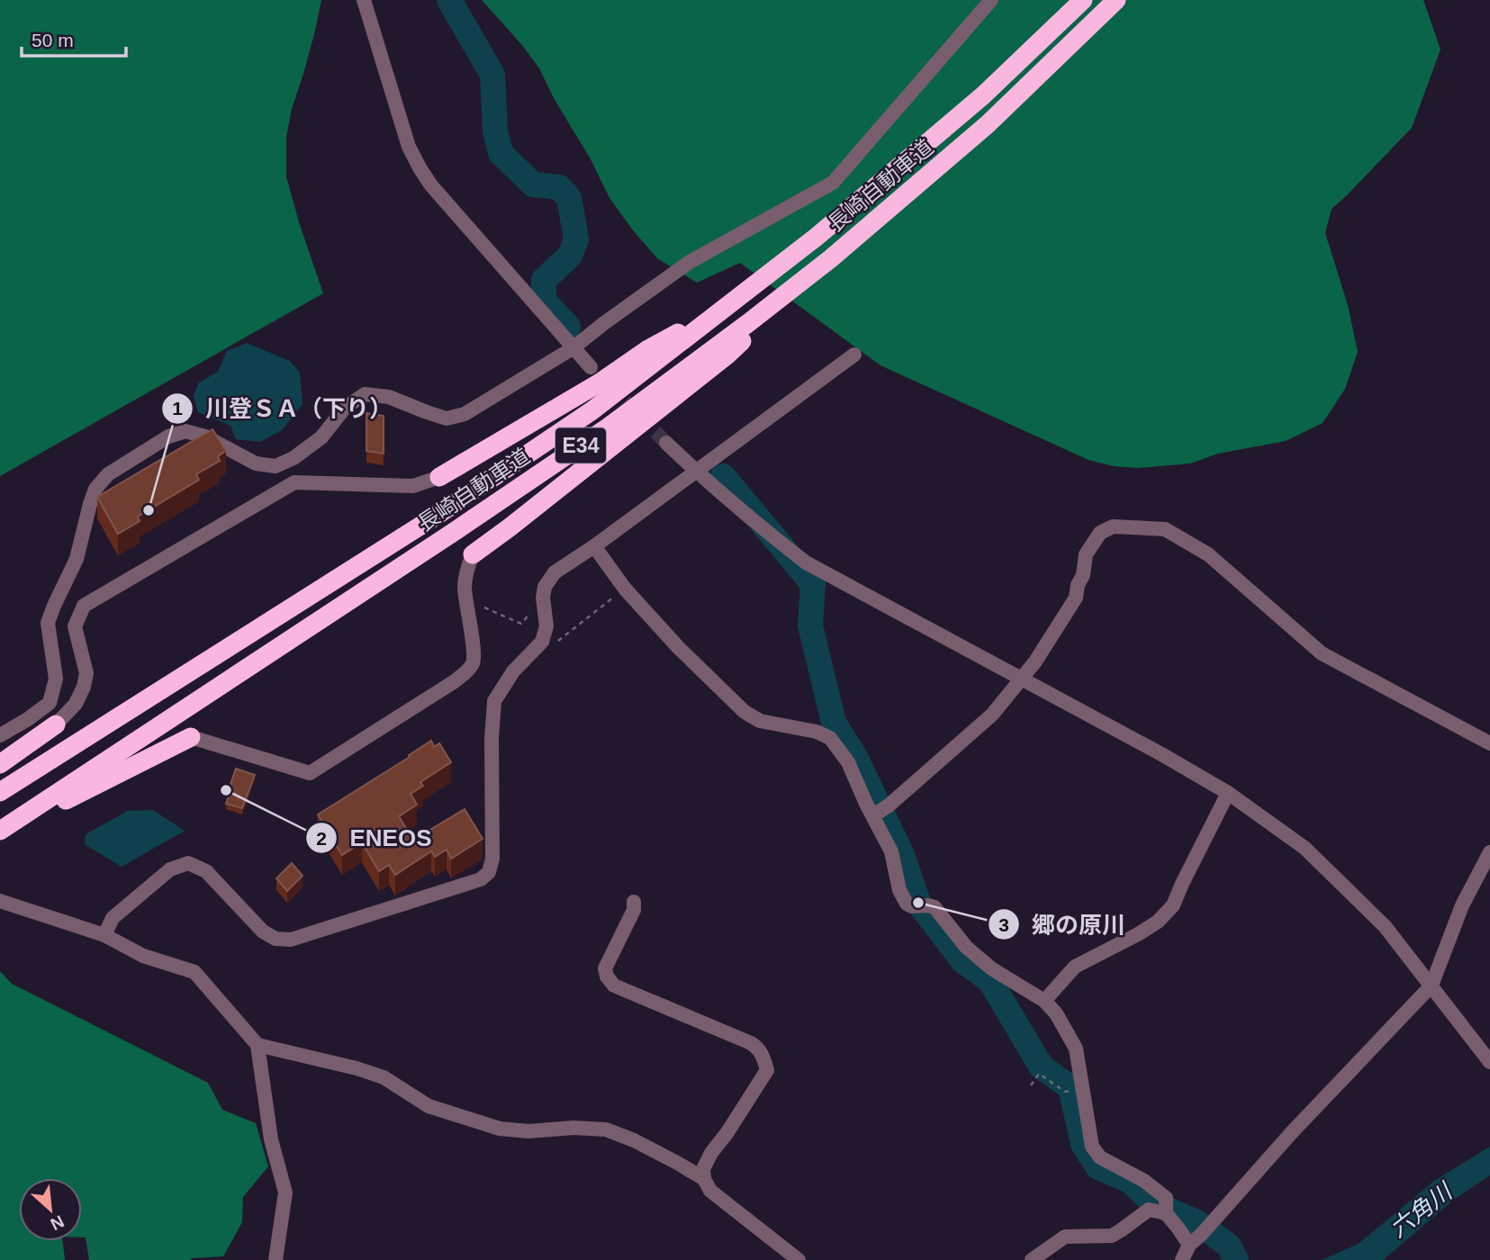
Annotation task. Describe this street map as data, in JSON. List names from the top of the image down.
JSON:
{
  "streets": {
    "highway": ["長崎自動車道", "E34"]
  },
  "water": ["六角川"],
  "places": ["川登ＳＡ（下り）", "ENEOS", "郷の原川"],
  "scale_bar": "50 m",
  "north": "bottom right"
}
